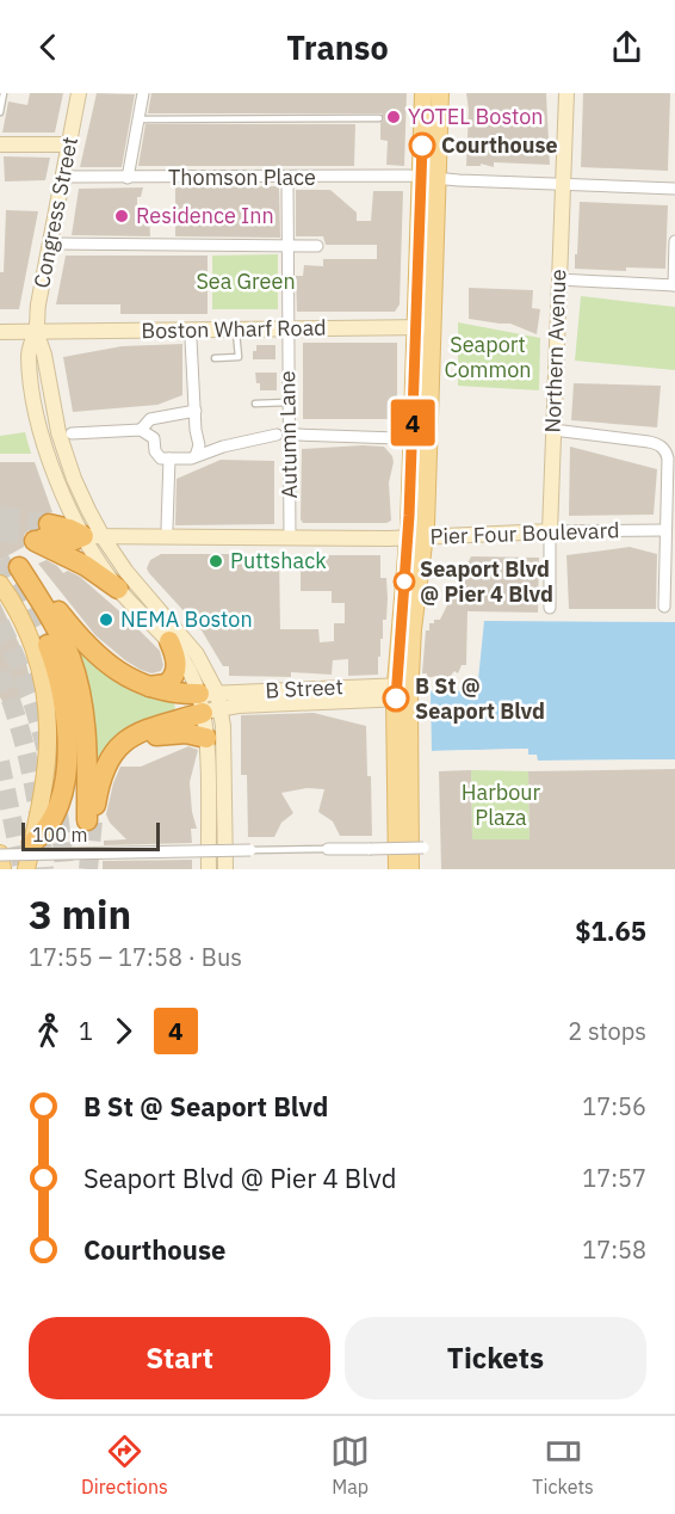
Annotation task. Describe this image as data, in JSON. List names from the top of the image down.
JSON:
{
  "streets": {
    "main road": [
      "Congress Street",
      "Boston Wharf Road",
      "Northern Avenue",
      "Pier Four Boulevard",
      "B Street"
    ],
    "street": ["Thomson Place", "Autumn Lane"]
  },
  "crossings": [
    ["Thomson Place", "Congress Street"],
    ["Thomson Place", "Northern Avenue"],
    ["Thomson Place", "Autumn Lane"],
    ["Congress Street", "Boston Wharf Road"],
    ["Congress Street", "Pier Four Boulevard"],
    ["Congress Street", "B Street"],
    ["Boston Wharf Road", "Autumn Lane"],
    ["Northern Avenue", "Pier Four Boulevard"],
    ["Autumn Lane", "Pier Four Boulevard"]
  ],
  "parks": ["Sea Green", "Seaport Common", "Harbour Plaza"],
  "places": [
    "YOTEL Boston",
    "Courthouse",
    "Residence Inn",
    "Puttshack",
    "Seaport Blvd @ Pier 4 Blvd",
    "NEMA Boston",
    "B St @ Seaport Blvd"
  ],
  "lines": ["bus line 4"],
  "scale_bar": "100 m",
  "page": {
    "header": "Transo",
    "on_map": "4",
    "scale": "100 m",
    "heading": ["3 min", "17:55 – 17:58 · Bus", "$1.65"],
    "legs": ["1", "4", "2 stops"],
    "list": [
      {
        "name": "B St @ Seaport Blvd",
        "value": "17:56"
      },
      {
        "name": "Seaport Blvd @ Pier 4 Blvd",
        "value": "17:57"
      },
      {
        "name": "Courthouse",
        "value": "17:58"
      }
    ],
    "buttons": ["Start", "Tickets"],
    "tabs": ["Directions", "Map", "Tickets"]
  }
}
